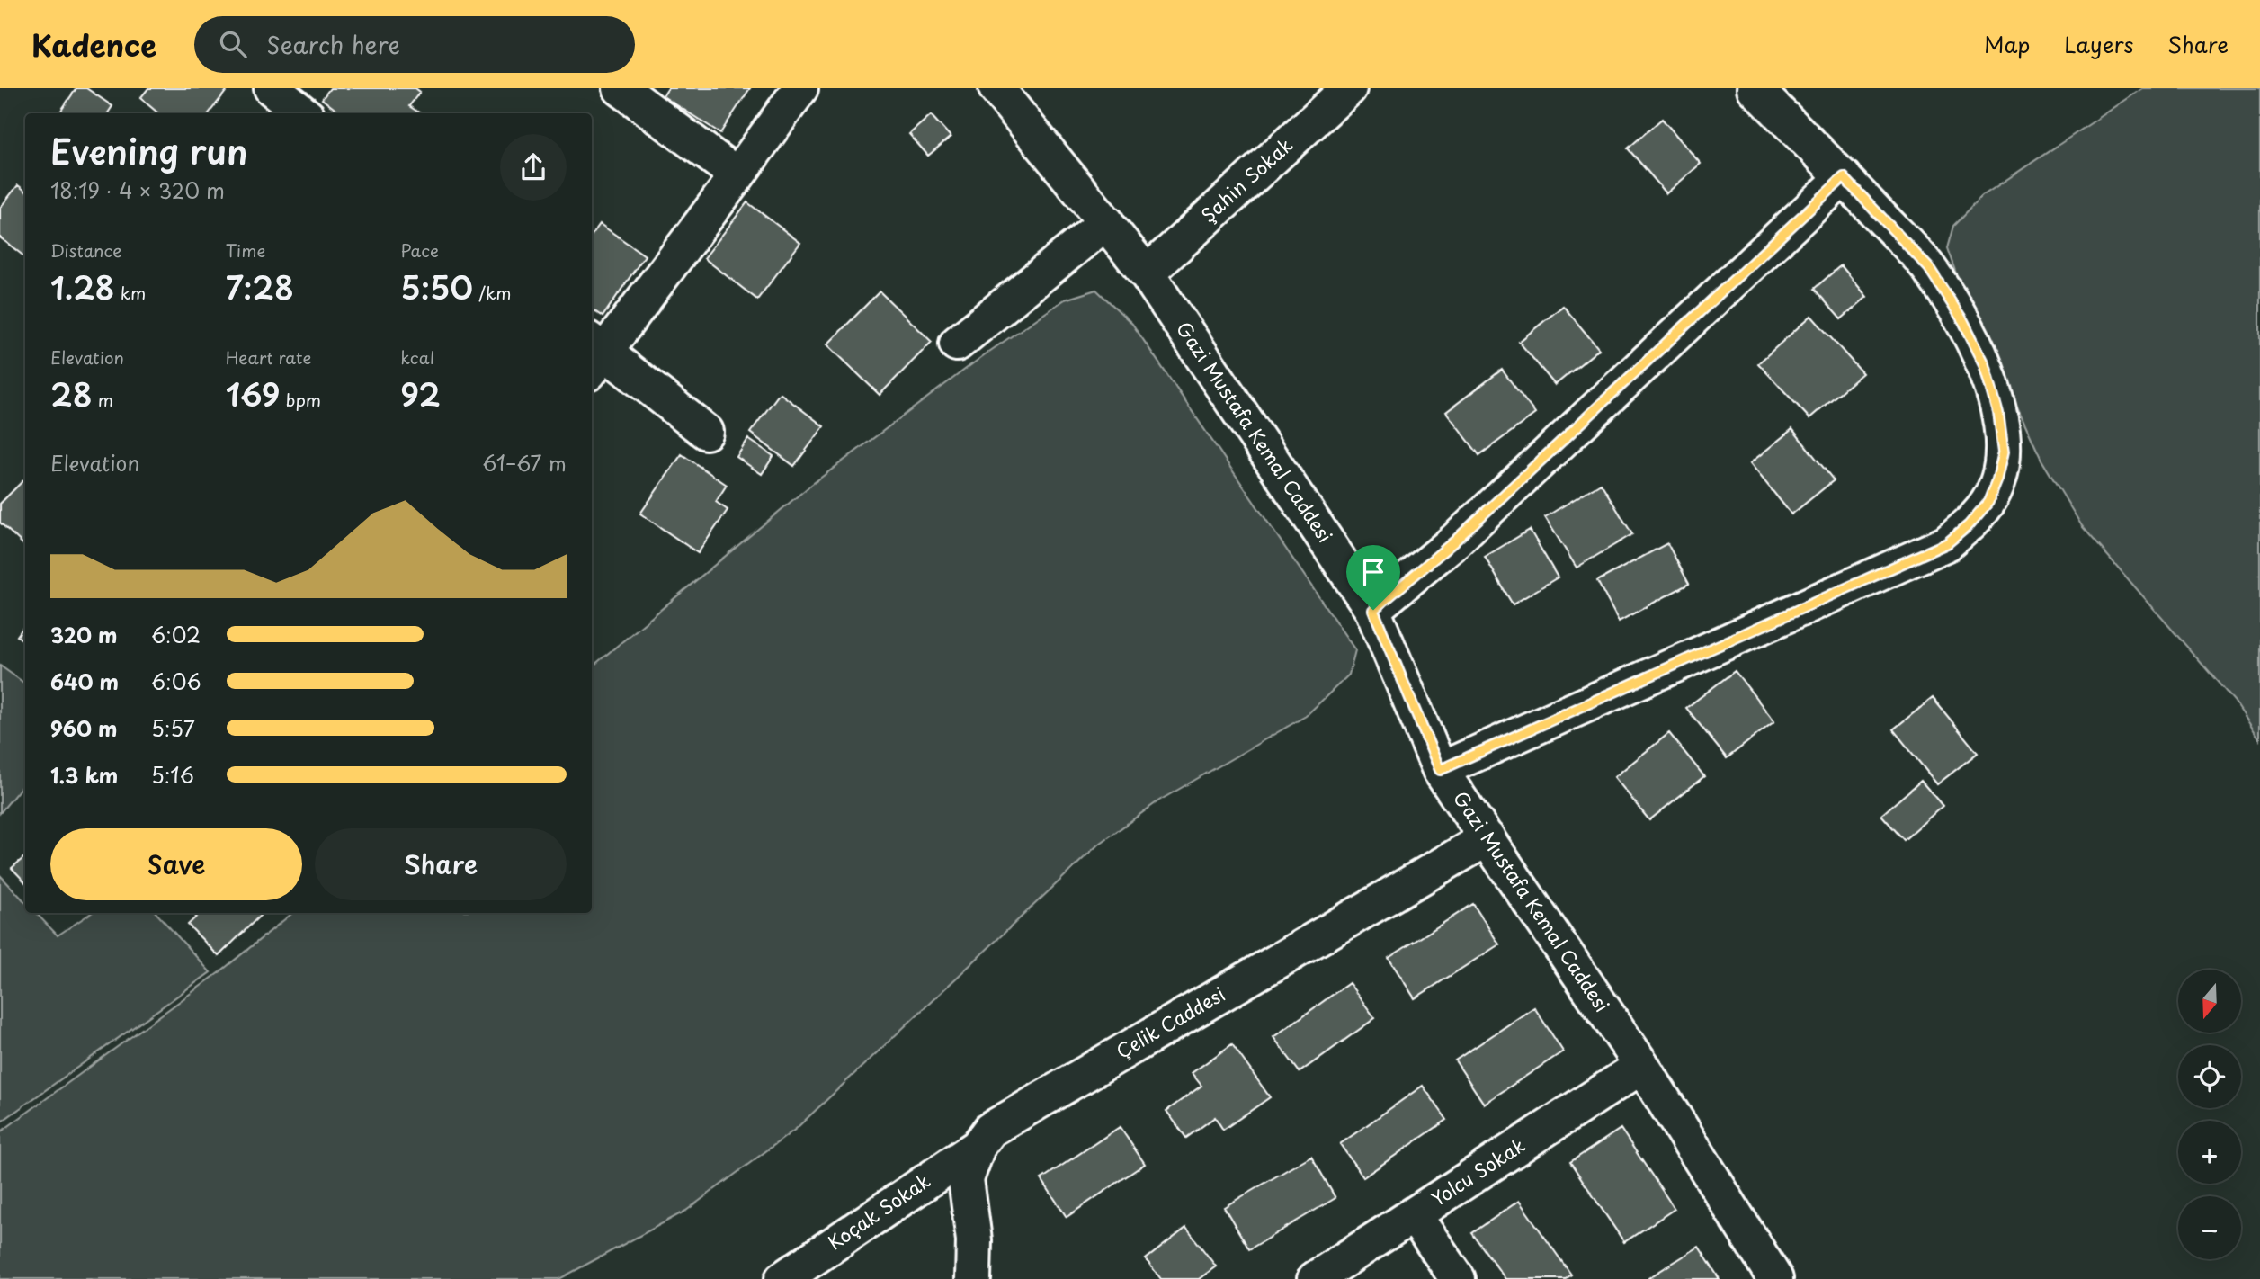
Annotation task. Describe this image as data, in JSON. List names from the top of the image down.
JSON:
{
  "streets": {
    "street": [
      "Şahin Sokak",
      "Gazi Mustafa Kemal Caddesi",
      "Çelik Caddesi",
      "Yolcu Sokak",
      "Koçak Sokak"
    ]
  },
  "crossings": [
    ["Şahin Sokak", "Gazi Mustafa Kemal Caddesi"],
    ["Gazi Mustafa Kemal Caddesi", "Çelik Caddesi"],
    ["Gazi Mustafa Kemal Caddesi", "Yolcu Sokak"],
    ["Çelik Caddesi", "Koçak Sokak"]
  ],
  "north": "bottom",
  "page": {
    "header": "Kadence",
    "search": "Search here",
    "nav": ["Map", "Layers", "Share"],
    "heading": ["Evening run", "18:19 · 4 × 320 m"],
    "stats": [
      ["Distance", "1.28 km"],
      ["Time", "7:28"],
      ["Pace", "5:50 /km"],
      ["Elevation", "28 m"],
      ["Heart rate", "169 bpm"],
      ["kcal", "92"]
    ],
    "chart": ["Elevation", "61–67 m"],
    "list": [
      {
        "name": "320 m",
        "note": "6:02"
      },
      {
        "name": "640 m",
        "note": "6:06"
      },
      {
        "name": "960 m",
        "note": "5:57"
      },
      {
        "name": "1.3 km",
        "note": "5:16"
      }
    ],
    "buttons": ["Save", "Share"],
    "map_buttons": ["+", "−"]
  }
}
